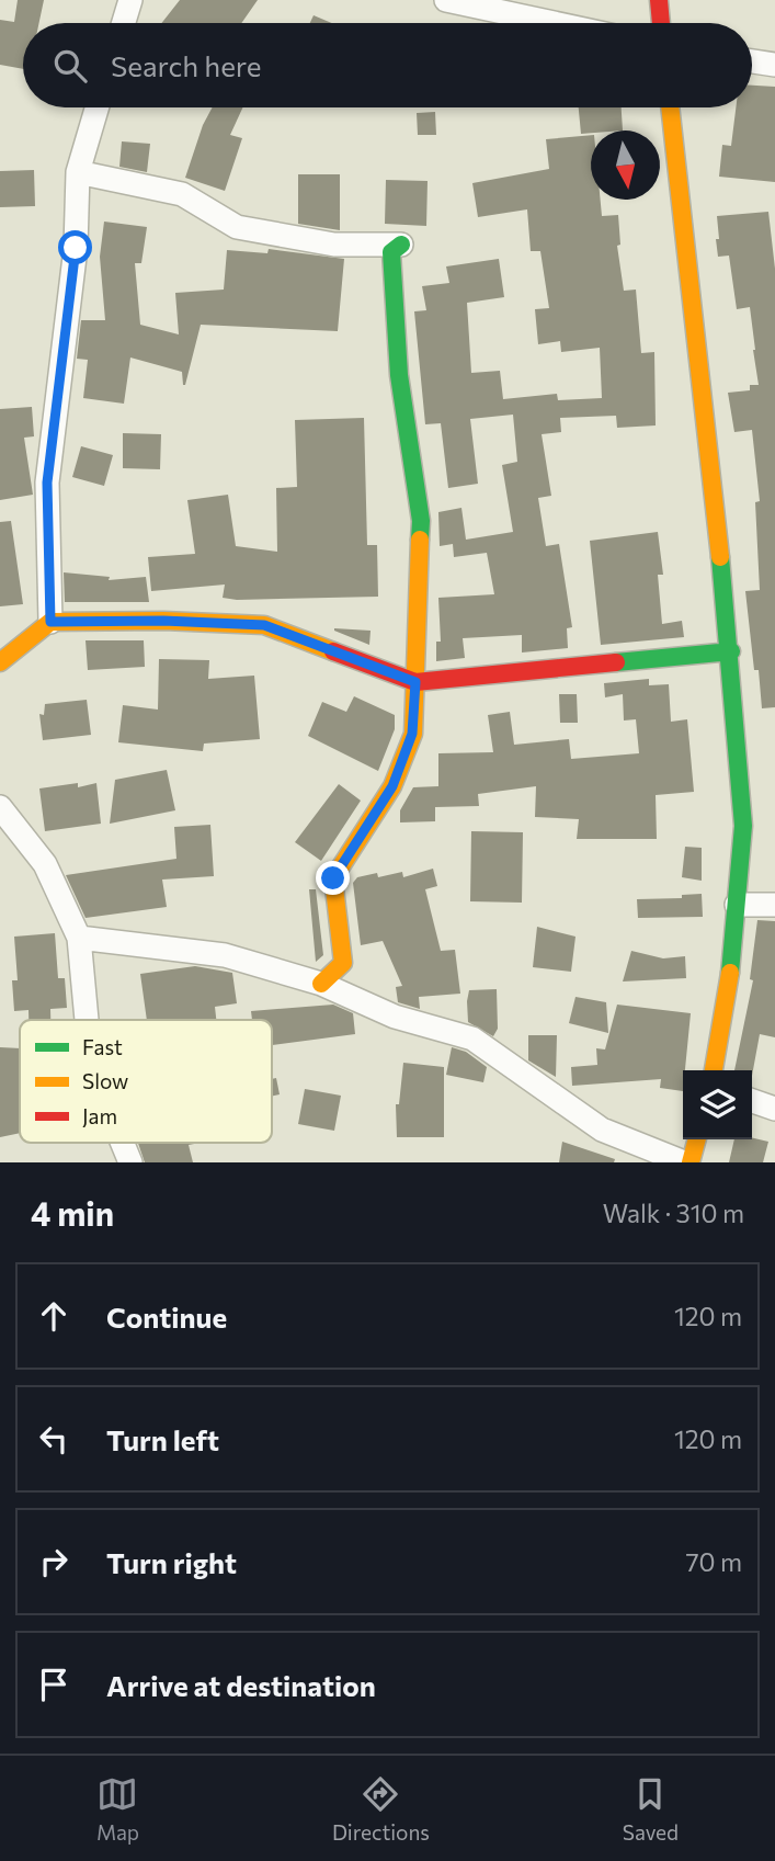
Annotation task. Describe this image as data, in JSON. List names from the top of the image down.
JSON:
{
  "legend": ["Fast", "Slow", "Jam"],
  "north": "bottom",
  "page": {
    "search": "Search here",
    "heading": ["4 min", "Walk · 310 m"],
    "list": [
      ["Continue", "120 m"],
      ["Turn left", "120 m"],
      ["Turn right", "70 m"],
      "Arrive at destination"
    ],
    "nav": ["Map", "Directions", "Saved"]
  }
}
